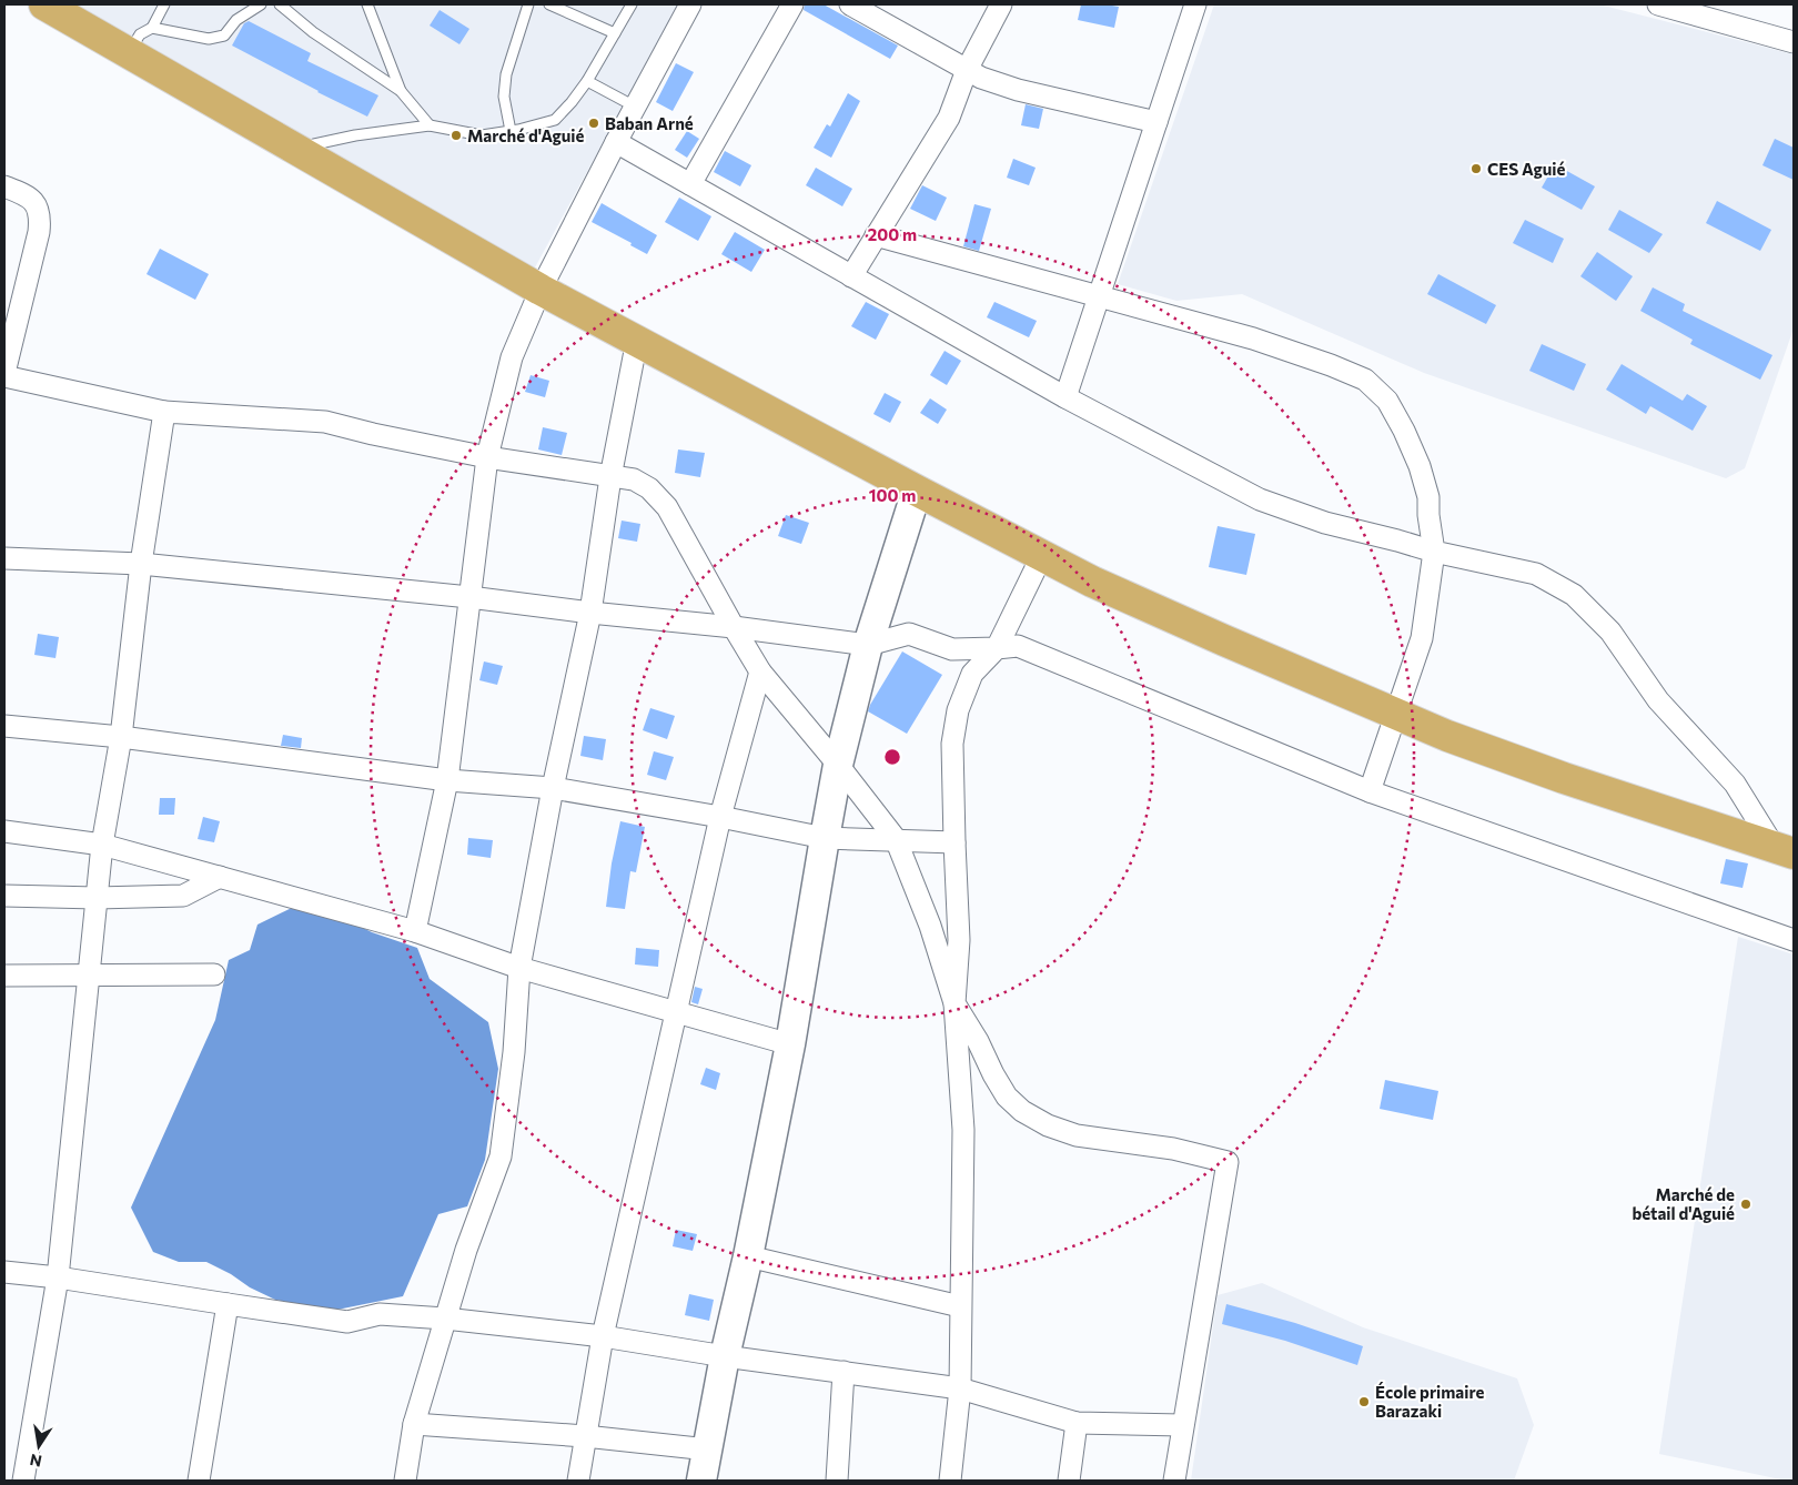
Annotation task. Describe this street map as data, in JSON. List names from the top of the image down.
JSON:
{
  "places": [
    "Baban Arné",
    "Marché d'Aguié",
    "CES Aguié",
    "Marché de bétail d'Aguié",
    "École primaire Barazaki"
  ],
  "north": "bottom",
  "rings": ["200 m", "100 m"]
}
